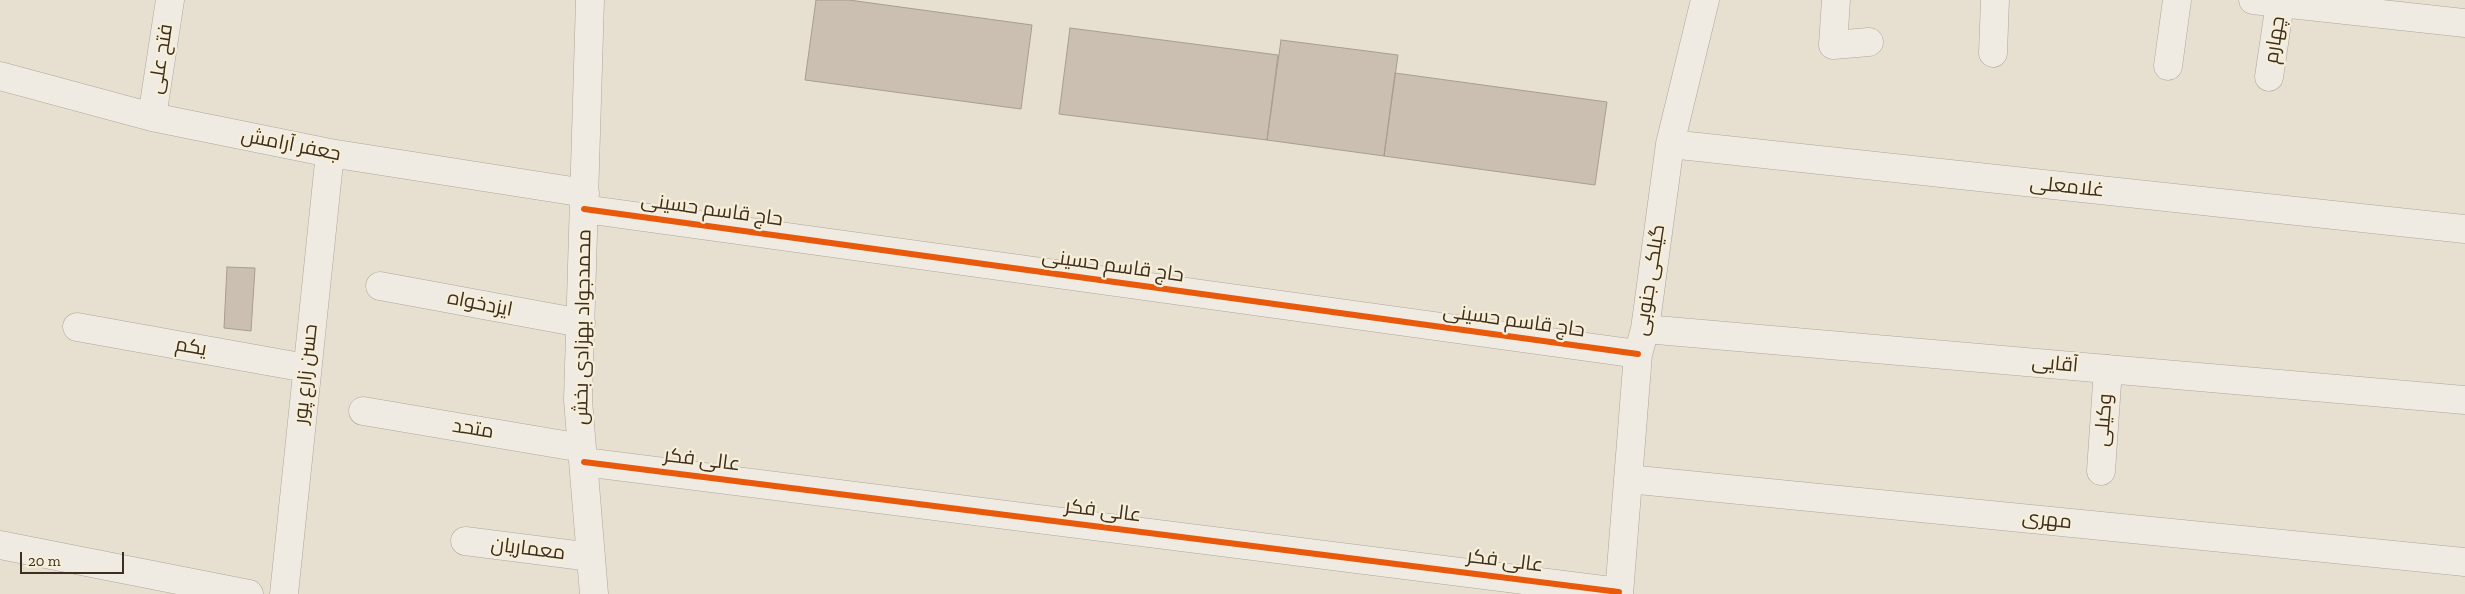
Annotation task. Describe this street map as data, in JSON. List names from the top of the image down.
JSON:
{
  "streets": {
    "street": [
      "چهارم",
      "فتح علی",
      "جعفر آرامش",
      "غلامعلی",
      "حاج قاسم حسینی",
      "گیلکی جنوبی",
      "ایزدخواه",
      "محمدجواد بهزادی بخش",
      "یکم",
      "آقایی",
      "حسن زارع پور",
      "وکیلی",
      "متحد",
      "عالی فکر",
      "مهری",
      "معماریان"
    ]
  },
  "crossings": [
    ["فتح علی", "جعفر آرامش"],
    ["جعفر آرامش", "حاج قاسم حسینی"],
    ["جعفر آرامش", "محمدجواد بهزادی بخش"],
    ["جعفر آرامش", "حسن زارع پور"],
    ["غلامعلی", "گیلکی جنوبی"],
    ["حاج قاسم حسینی", "گیلکی جنوبی"],
    ["حاج قاسم حسینی", "محمدجواد بهزادی بخش"],
    ["گیلکی جنوبی", "آقایی"],
    ["گیلکی جنوبی", "عالی فکر"],
    ["گیلکی جنوبی", "مهری"],
    ["ایزدخواه", "محمدجواد بهزادی بخش"],
    ["محمدجواد بهزادی بخش", "متحد"],
    ["محمدجواد بهزادی بخش", "عالی فکر"],
    ["محمدجواد بهزادی بخش", "معماریان"],
    ["یکم", "حسن زارع پور"],
    ["آقایی", "وکیلی"],
    ["متحد", "عالی فکر"]
  ],
  "scale_bar": "20 m"
}
